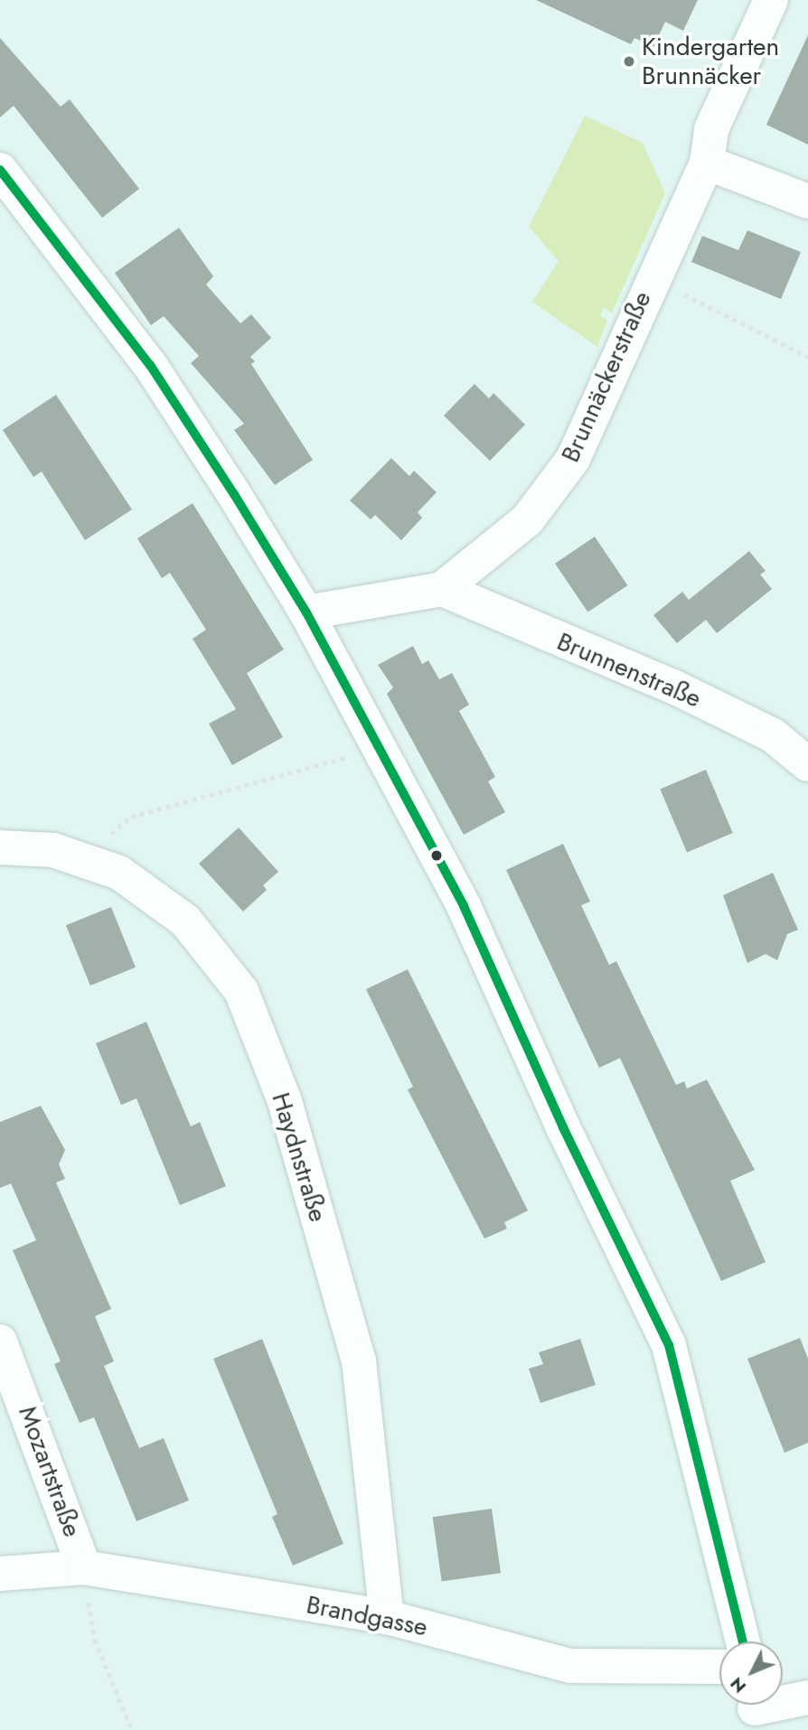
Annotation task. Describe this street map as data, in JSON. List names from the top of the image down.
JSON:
{
  "streets": {
    "street": [
      "Brunnäckerstraße",
      "Brunnenstraße",
      "Haydnstraße",
      "Mozartstraße",
      "Brandgasse"
    ]
  },
  "crossings": [
    ["Brunnäckerstraße", "Brunnenstraße"],
    ["Haydnstraße", "Brandgasse"],
    ["Mozartstraße", "Brandgasse"]
  ],
  "places": ["Kindergarten Brunnäcker"],
  "north": "bottom left"
}
